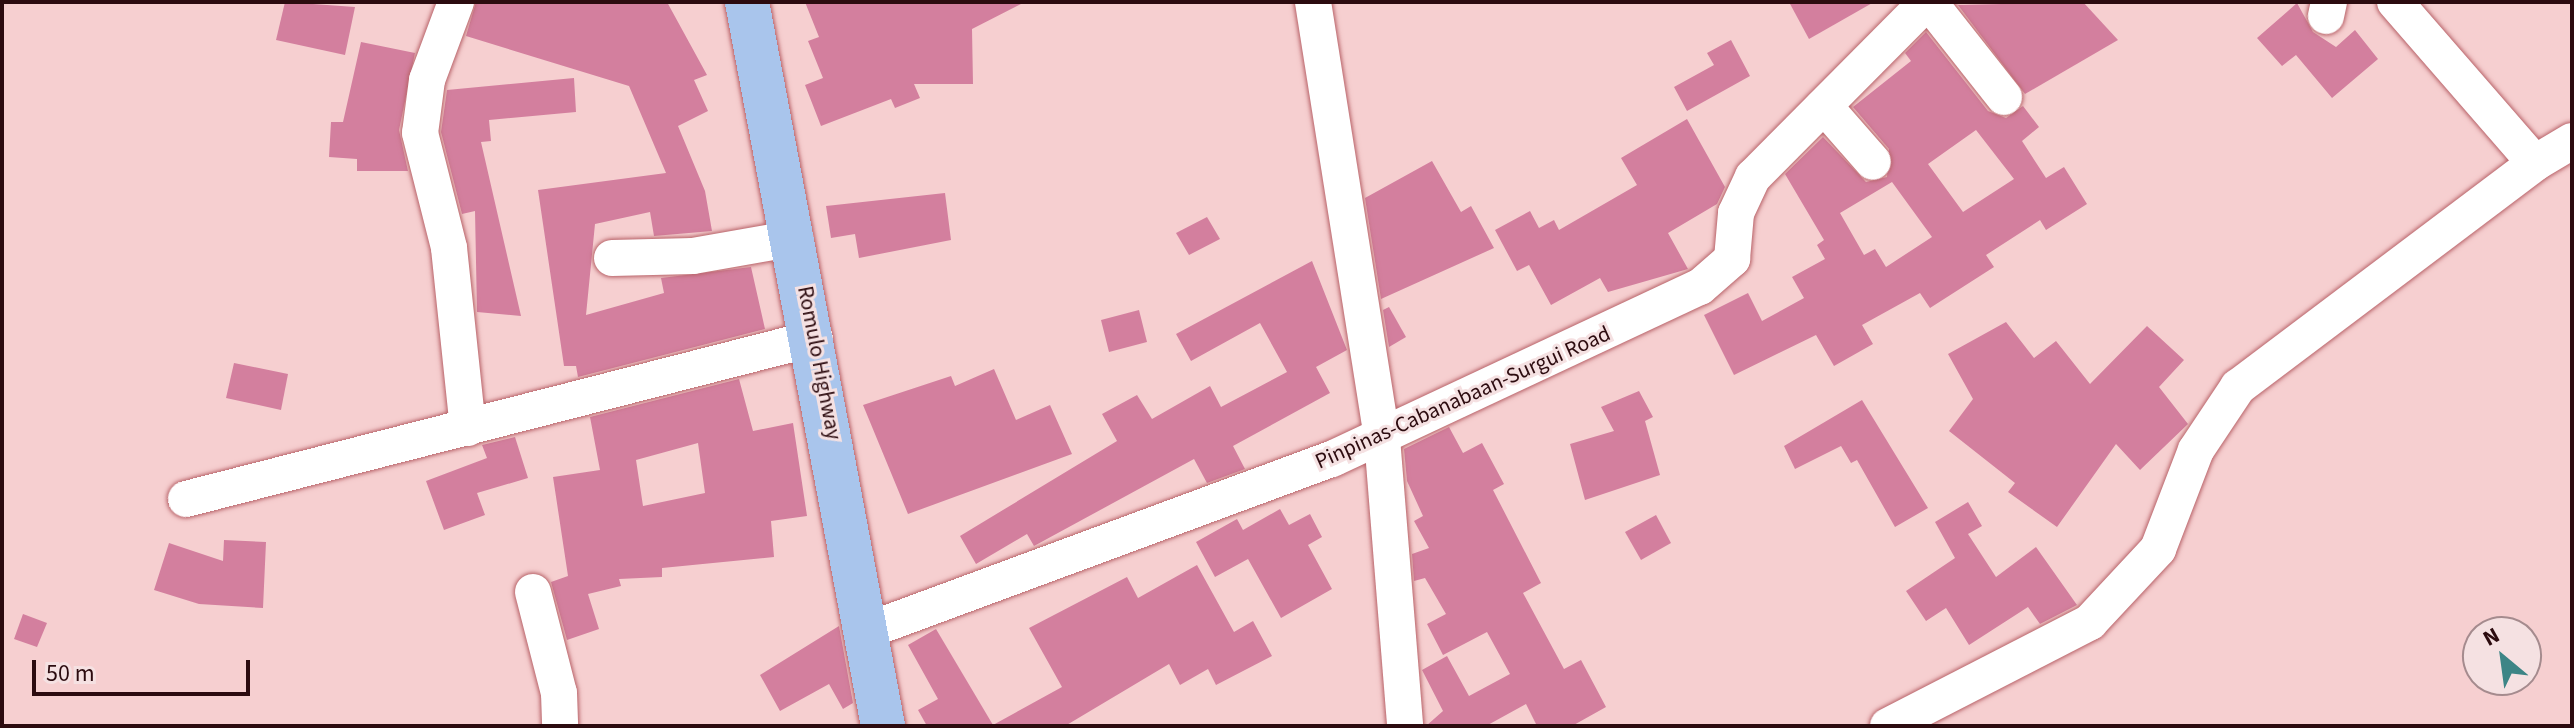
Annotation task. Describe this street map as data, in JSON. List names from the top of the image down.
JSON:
{
  "streets": {
    "highway": ["Romulo Highway"],
    "street": ["Pinpinas-Cabanabaan-Surgui Road"]
  },
  "crossings": [
    ["Romulo Highway", "Pinpinas-Cabanabaan-Surgui Road"]
  ],
  "scale_bar": "50 m",
  "north": "top left"
}
